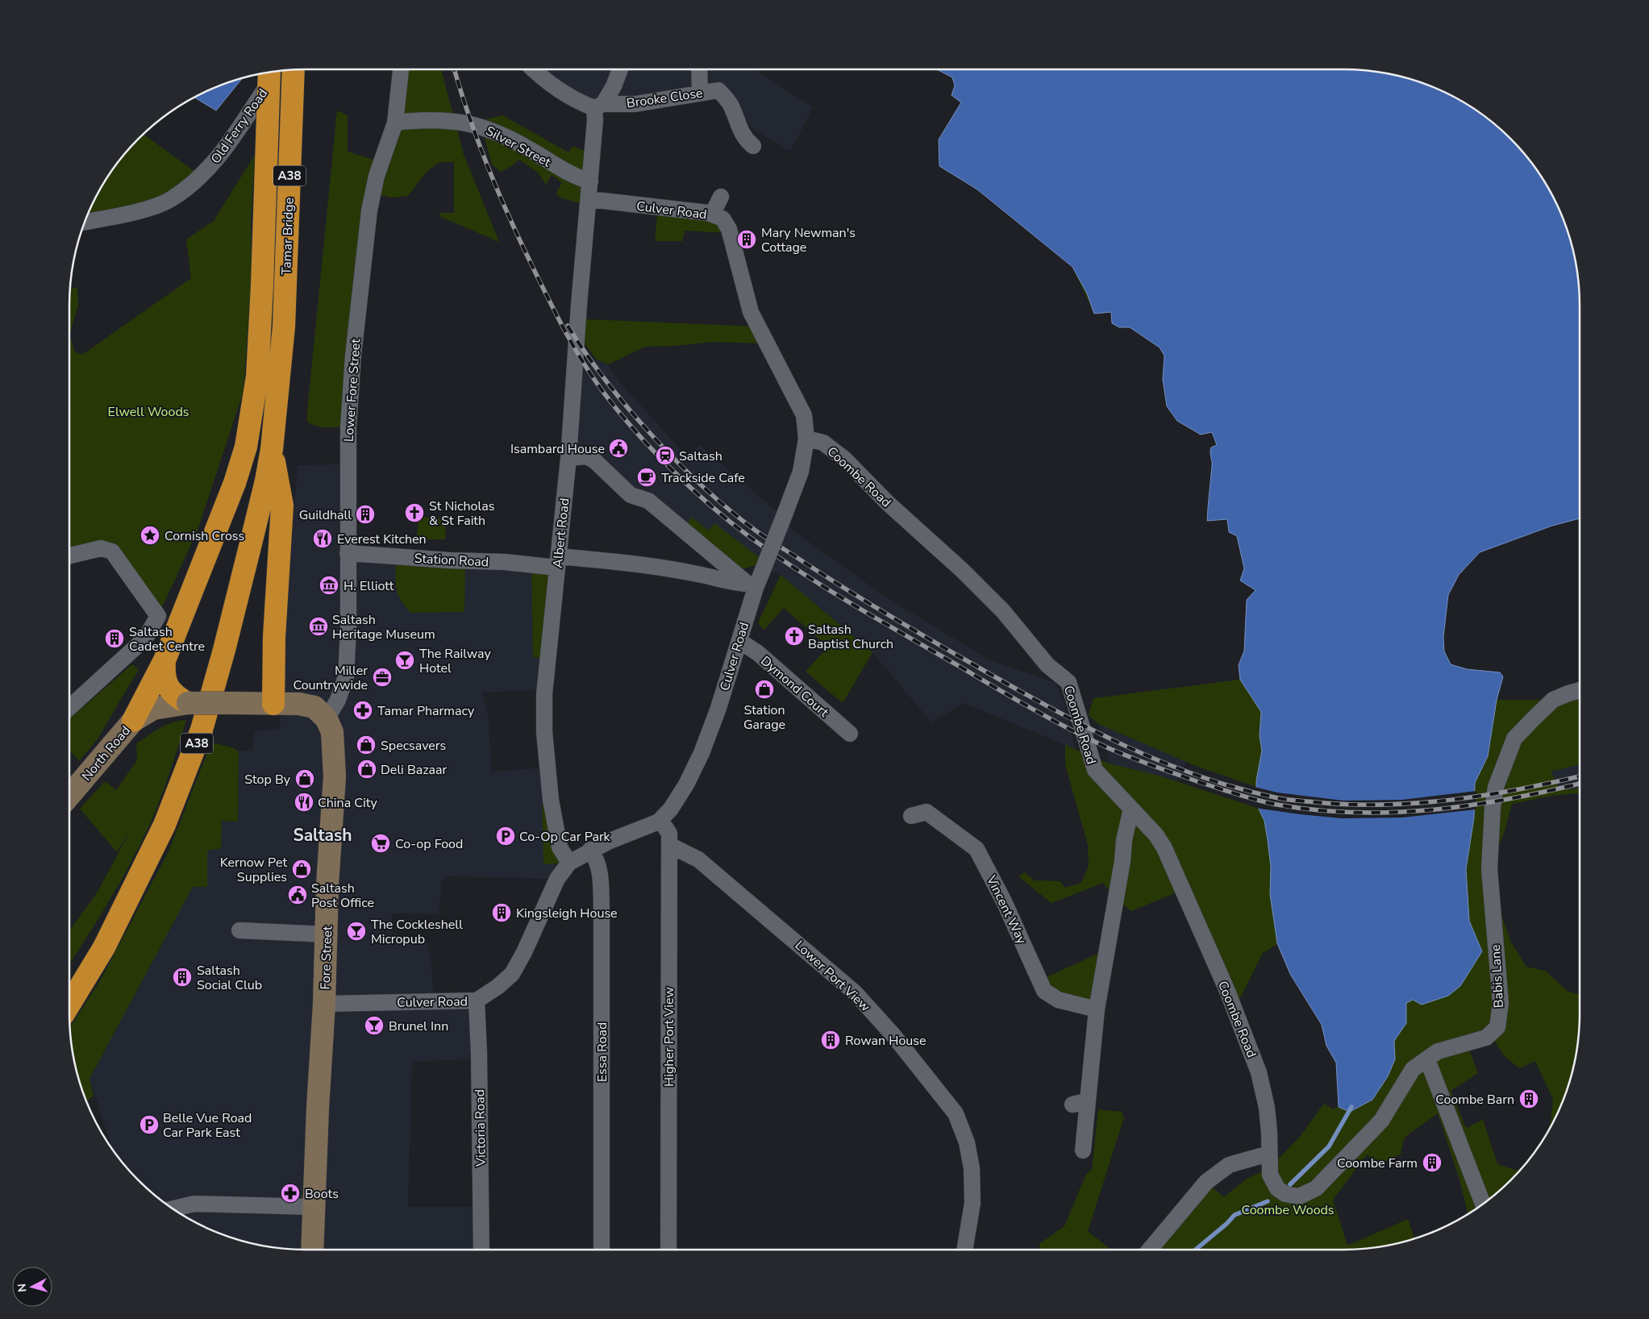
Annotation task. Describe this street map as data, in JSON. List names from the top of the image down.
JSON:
{
  "streets": {
    "highway": ["A38", "Tamar Bridge"],
    "street": [
      "Brooke Close",
      "Old Ferry Road",
      "Silver Street",
      "Culver Road",
      "Lower Fore Street",
      "Coombe Road",
      "Albert Road",
      "Station Road",
      "Dymond Court",
      "North Road",
      "Vincent Way",
      "Fore Street",
      "Lower Port View",
      "Babis Lane",
      "Higher Port View",
      "Essa Road",
      "Victoria Road"
    ]
  },
  "crossings": [
    ["Brooke Close", "Albert Road"],
    ["Silver Street", "Lower Fore Street"],
    ["Silver Street", "Albert Road"],
    ["A38", "Tamar Bridge"],
    ["A38", "North Road"],
    ["A38", "Fore Street"],
    ["Culver Road", "Coombe Road"],
    ["Culver Road", "Albert Road"],
    ["Culver Road", "Station Road"],
    ["Culver Road", "Dymond Court"],
    ["Culver Road", "Fore Street"],
    ["Culver Road", "Higher Port View"],
    ["Culver Road", "Essa Road"],
    ["Culver Road", "Victoria Road"],
    ["Lower Fore Street", "Station Road"],
    ["Lower Fore Street", "Fore Street"],
    ["Coombe Road", "Babis Lane"],
    ["Albert Road", "Station Road"],
    ["North Road", "Fore Street"],
    ["Lower Port View", "Higher Port View"]
  ],
  "districts": ["Saltash"],
  "parks": ["Elwell Woods", "Coombe Woods"],
  "places": {
    "building": [
      "Mary Newman's Cottage",
      "Guildhall",
      "Saltash Cadet Centre",
      "Kingsleigh House",
      "Saltash Social Club",
      "Rowan House",
      "Coombe Barn",
      "Coombe Farm"
    ],
    "public building": ["Isambard House", "Saltash Post Office"],
    "station": ["Saltash"],
    "cafe": ["Trackside Cafe"],
    "church": ["St Nicholas & St Faith", "Saltash Baptist Church"],
    "place": ["Cornish Cross"],
    "restaurant": ["Everest Kitchen", "China City"],
    "museum": ["H. Elliott", "Saltash Heritage Museum"],
    "bar": ["The Railway Hotel", "The Cockleshell Micropub", "Brunel Inn"],
    "office": ["Miller Countrywide"],
    "shop": [
      "Station Garage",
      "Specsavers",
      "Deli Bazaar",
      "Stop By",
      "Kernow Pet Supplies"
    ],
    "pharmacy": ["Tamar Pharmacy", "Boots"],
    "parking": ["Co-Op Car Park", "Belle Vue Road Car Park East"],
    "supermarket": ["Co-op Food"]
  },
  "north": "left"
}
